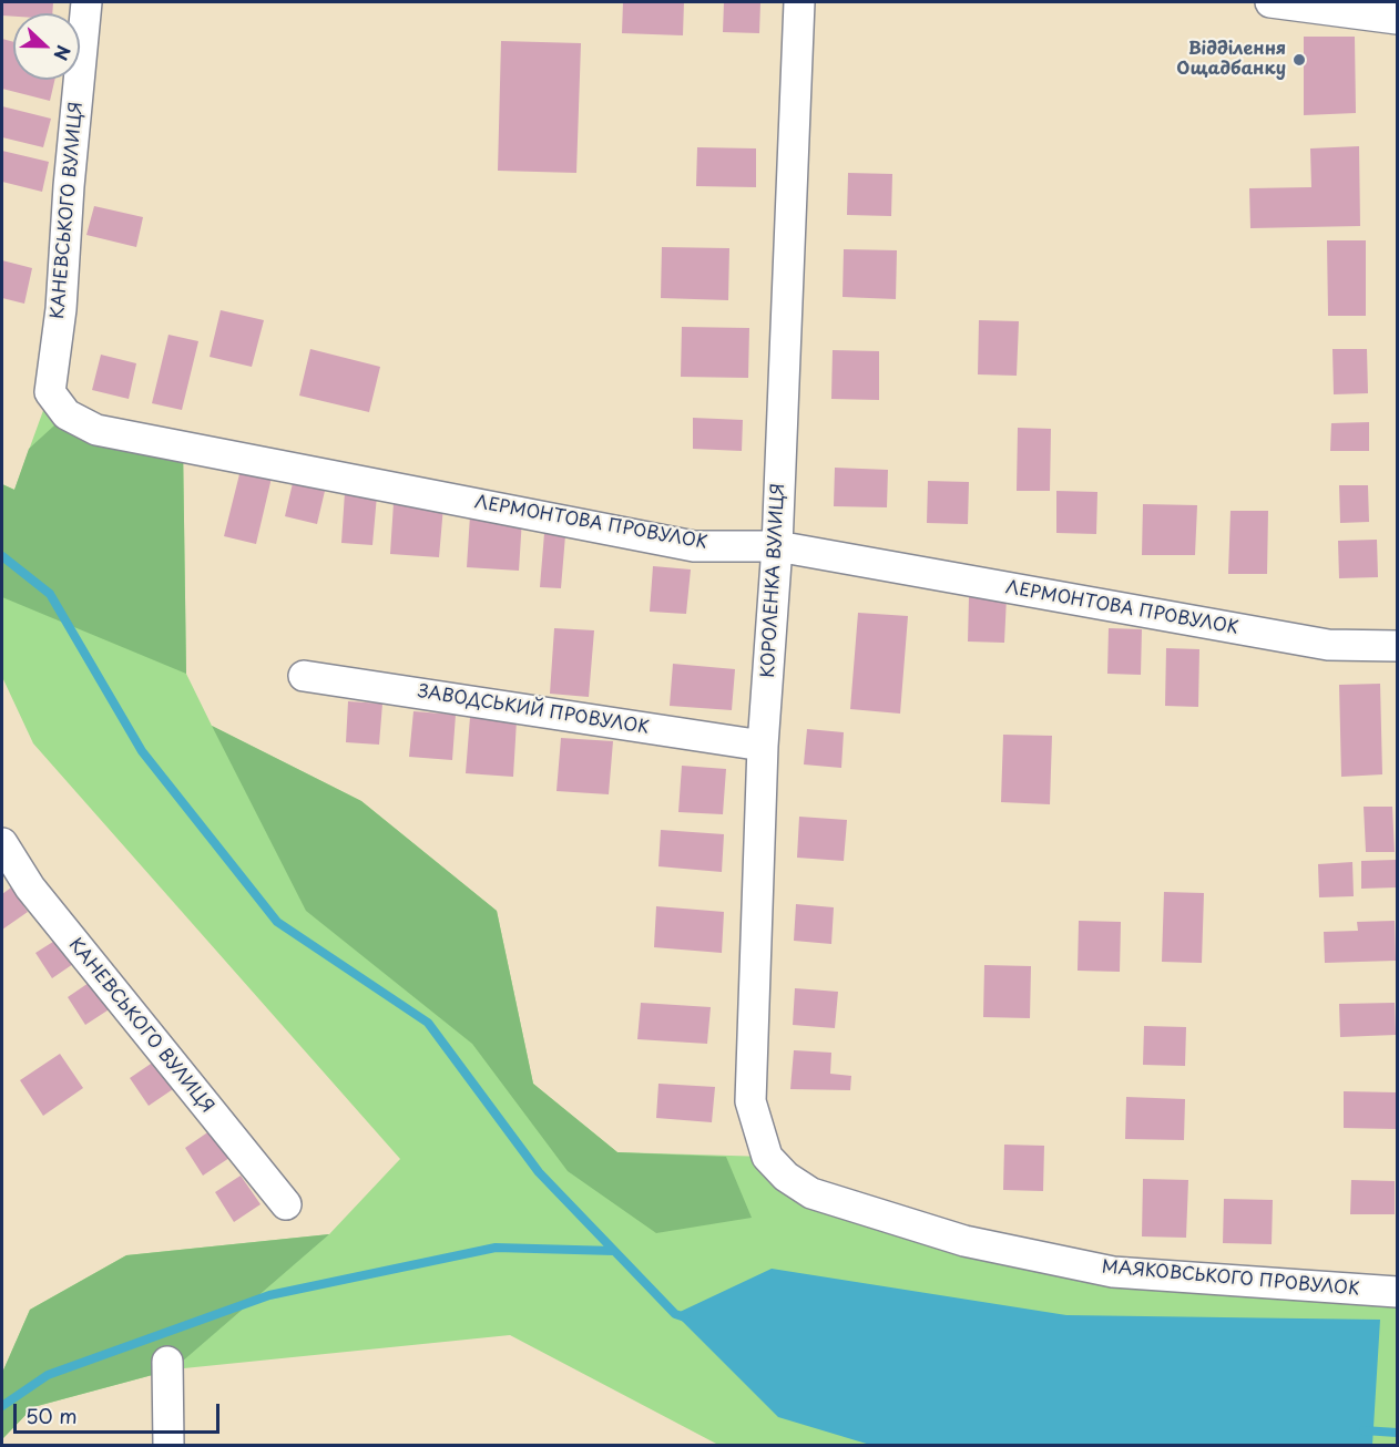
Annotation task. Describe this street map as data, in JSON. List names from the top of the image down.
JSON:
{
  "streets": {
    "street": [
      "КАНЕВСЬКОГО ВУЛИЦЯ",
      "ЛЕРМОНТОВА ПРОВУЛОК",
      "КОРОЛЕНКА ВУЛИЦЯ",
      "ЗАВОДСЬКИЙ ПРОВУЛОК",
      "МАЯКОВСЬКОГО ПРОВУЛОК"
    ]
  },
  "crossings": [
    ["КАНЕВСЬКОГО ВУЛИЦЯ", "ЛЕРМОНТОВА ПРОВУЛОК"],
    ["ЛЕРМОНТОВА ПРОВУЛОК", "КОРОЛЕНКА ВУЛИЦЯ"],
    ["КОРОЛЕНКА ВУЛИЦЯ", "ЗАВОДСЬКИЙ ПРОВУЛОК"],
    ["КОРОЛЕНКА ВУЛИЦЯ", "МАЯКОВСЬКОГО ПРОВУЛОК"]
  ],
  "places": ["Відділення Ощадбанку"],
  "scale_bar": "50 m",
  "north": "right"
}
